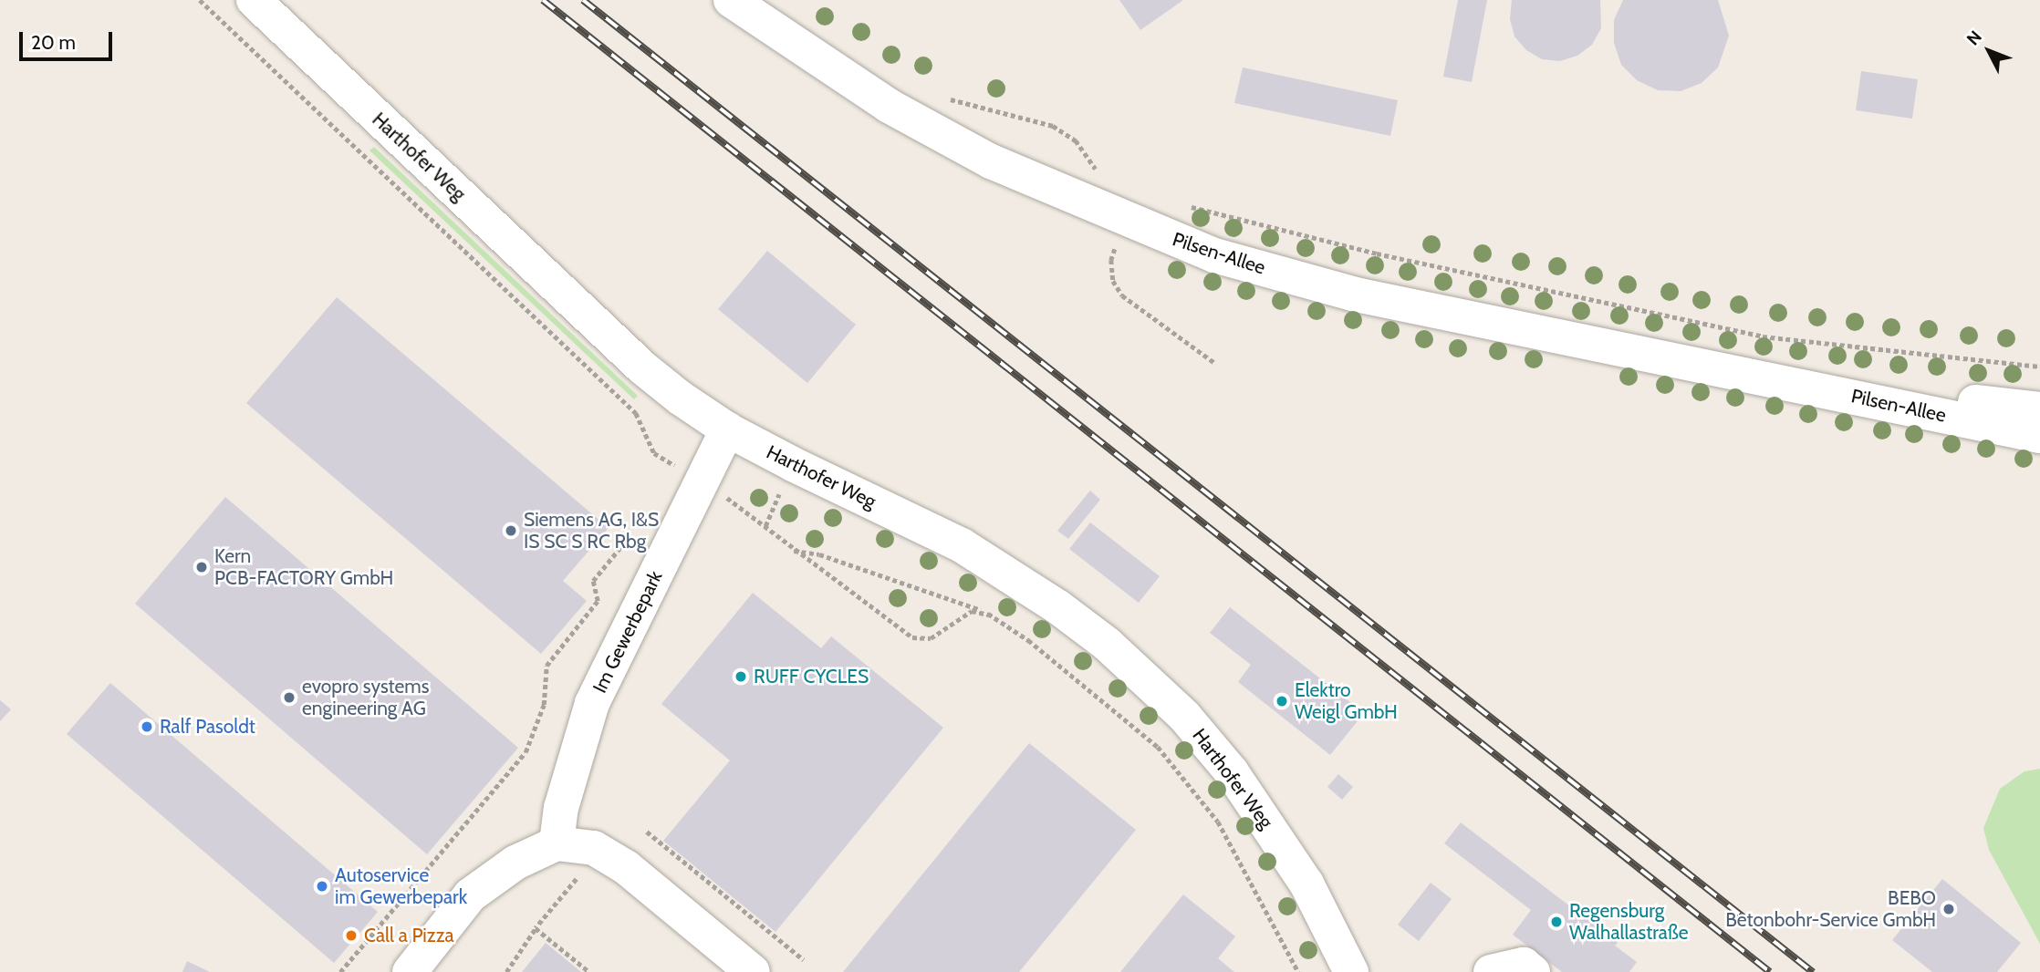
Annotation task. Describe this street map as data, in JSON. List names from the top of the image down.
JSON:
{
  "streets": {
    "street": ["Harthofer Weg", "Pilsen-Allee", "Im Gewerbepark"]
  },
  "crossings": [
    ["Harthofer Weg", "Im Gewerbepark"]
  ],
  "places": [
    "Siemens AG, I&S IS SC S RC Rbg",
    "Kern PCB-FACTORY GmbH",
    "RUFF CYCLES",
    "evopro systems engineering AG",
    "Elektro Weigl GmbH",
    "Ralf Pasoldt",
    "Autoservice im Gewerbepark",
    "BEBO Betonbohr-Service GmbH",
    "Regensburg Walhallastraße",
    "Call a Pizza"
  ],
  "scale_bar": "20 m",
  "north": "top left"
}
